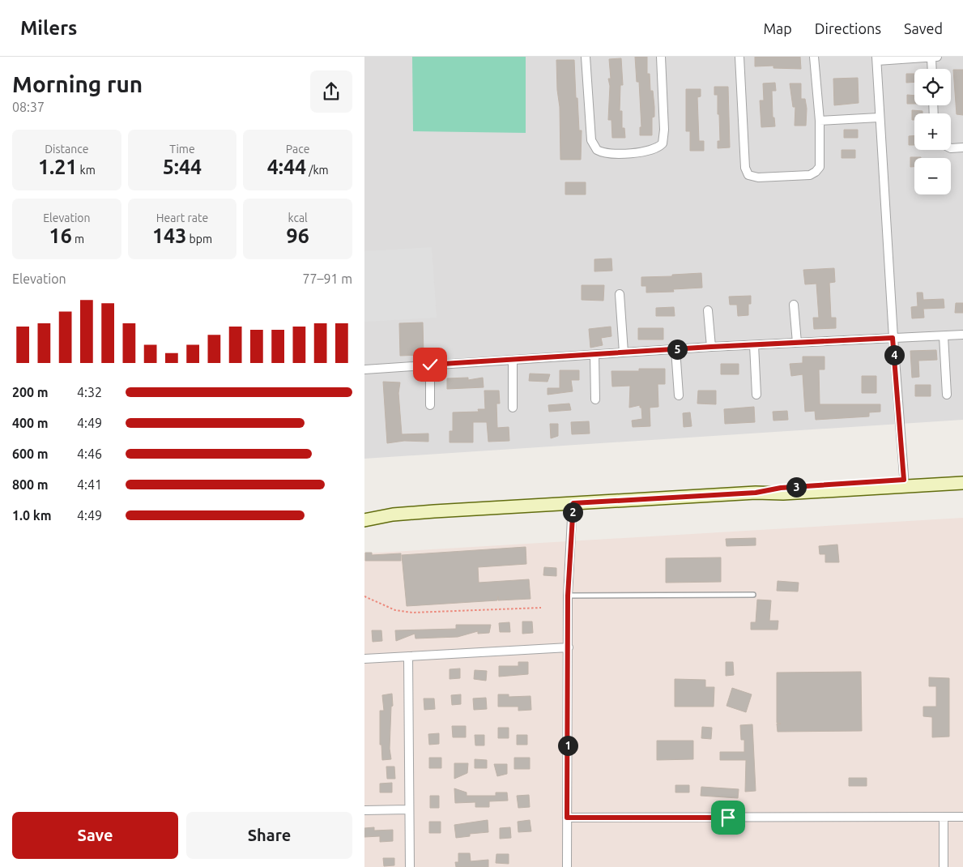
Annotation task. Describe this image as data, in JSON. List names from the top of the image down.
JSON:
{
  "page": {
    "header": "Milers",
    "nav": ["Map", "Directions", "Saved"],
    "heading": ["Morning run", "08:37"],
    "map_buttons": ["+", "−"],
    "stats": [
      ["Distance", "1.21 km"],
      ["Time", "5:44"],
      ["Pace", "4:44 /km"],
      ["Elevation", "16 m"],
      ["Heart rate", "143 bpm"],
      ["kcal", "96"]
    ],
    "chart": ["Elevation", "77–91 m"],
    "pins": [
      "5",
      "4",
      "3",
      "2",
      "1"
    ],
    "list": [
      {
        "name": "200 m",
        "note": "4:32"
      },
      {
        "name": "400 m",
        "note": "4:49"
      },
      {
        "name": "600 m",
        "note": "4:46"
      },
      {
        "name": "800 m",
        "note": "4:41"
      },
      {
        "name": "1.0 km",
        "note": "4:49"
      }
    ],
    "buttons": ["Save", "Share"]
  }
}
